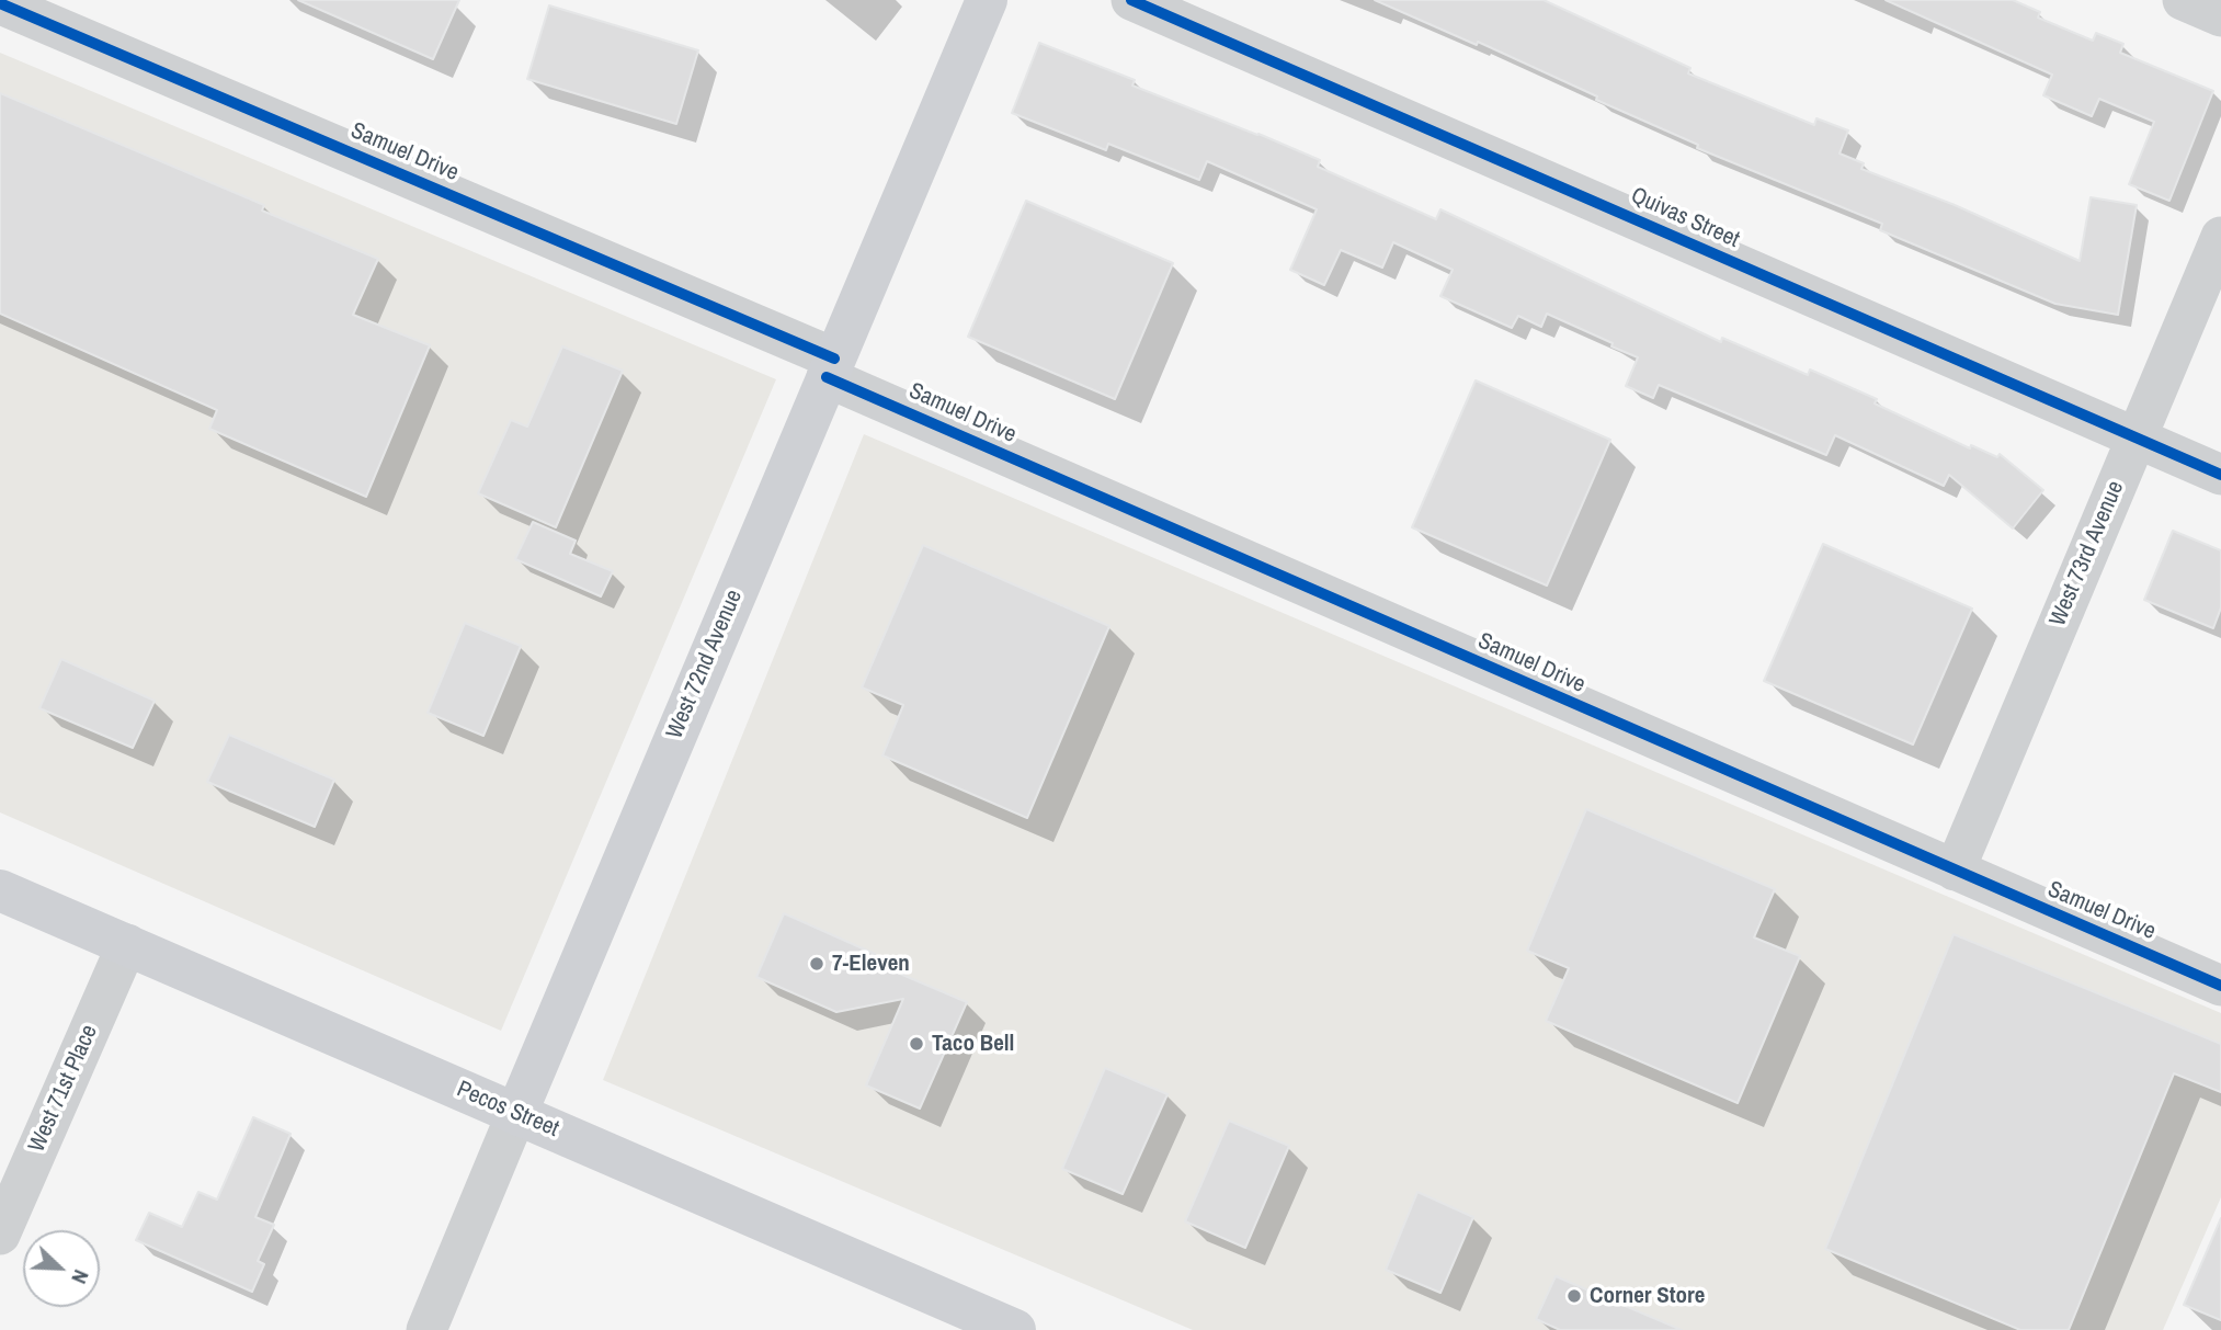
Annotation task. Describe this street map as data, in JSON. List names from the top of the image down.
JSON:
{
  "streets": {
    "main road": ["West 72nd Avenue", "Pecos Street"],
    "street": [
      "Samuel Drive",
      "Quivas Street",
      "West 73rd Avenue",
      "West 71st Place"
    ]
  },
  "crossings": [
    ["Samuel Drive", "West 73rd Avenue"],
    ["Samuel Drive", "West 72nd Avenue"],
    ["Quivas Street", "West 73rd Avenue"],
    ["West 72nd Avenue", "Pecos Street"],
    ["West 71st Place", "Pecos Street"]
  ],
  "places": ["7-Eleven", "Taco Bell", "Corner Store"],
  "north": "bottom right"
}
